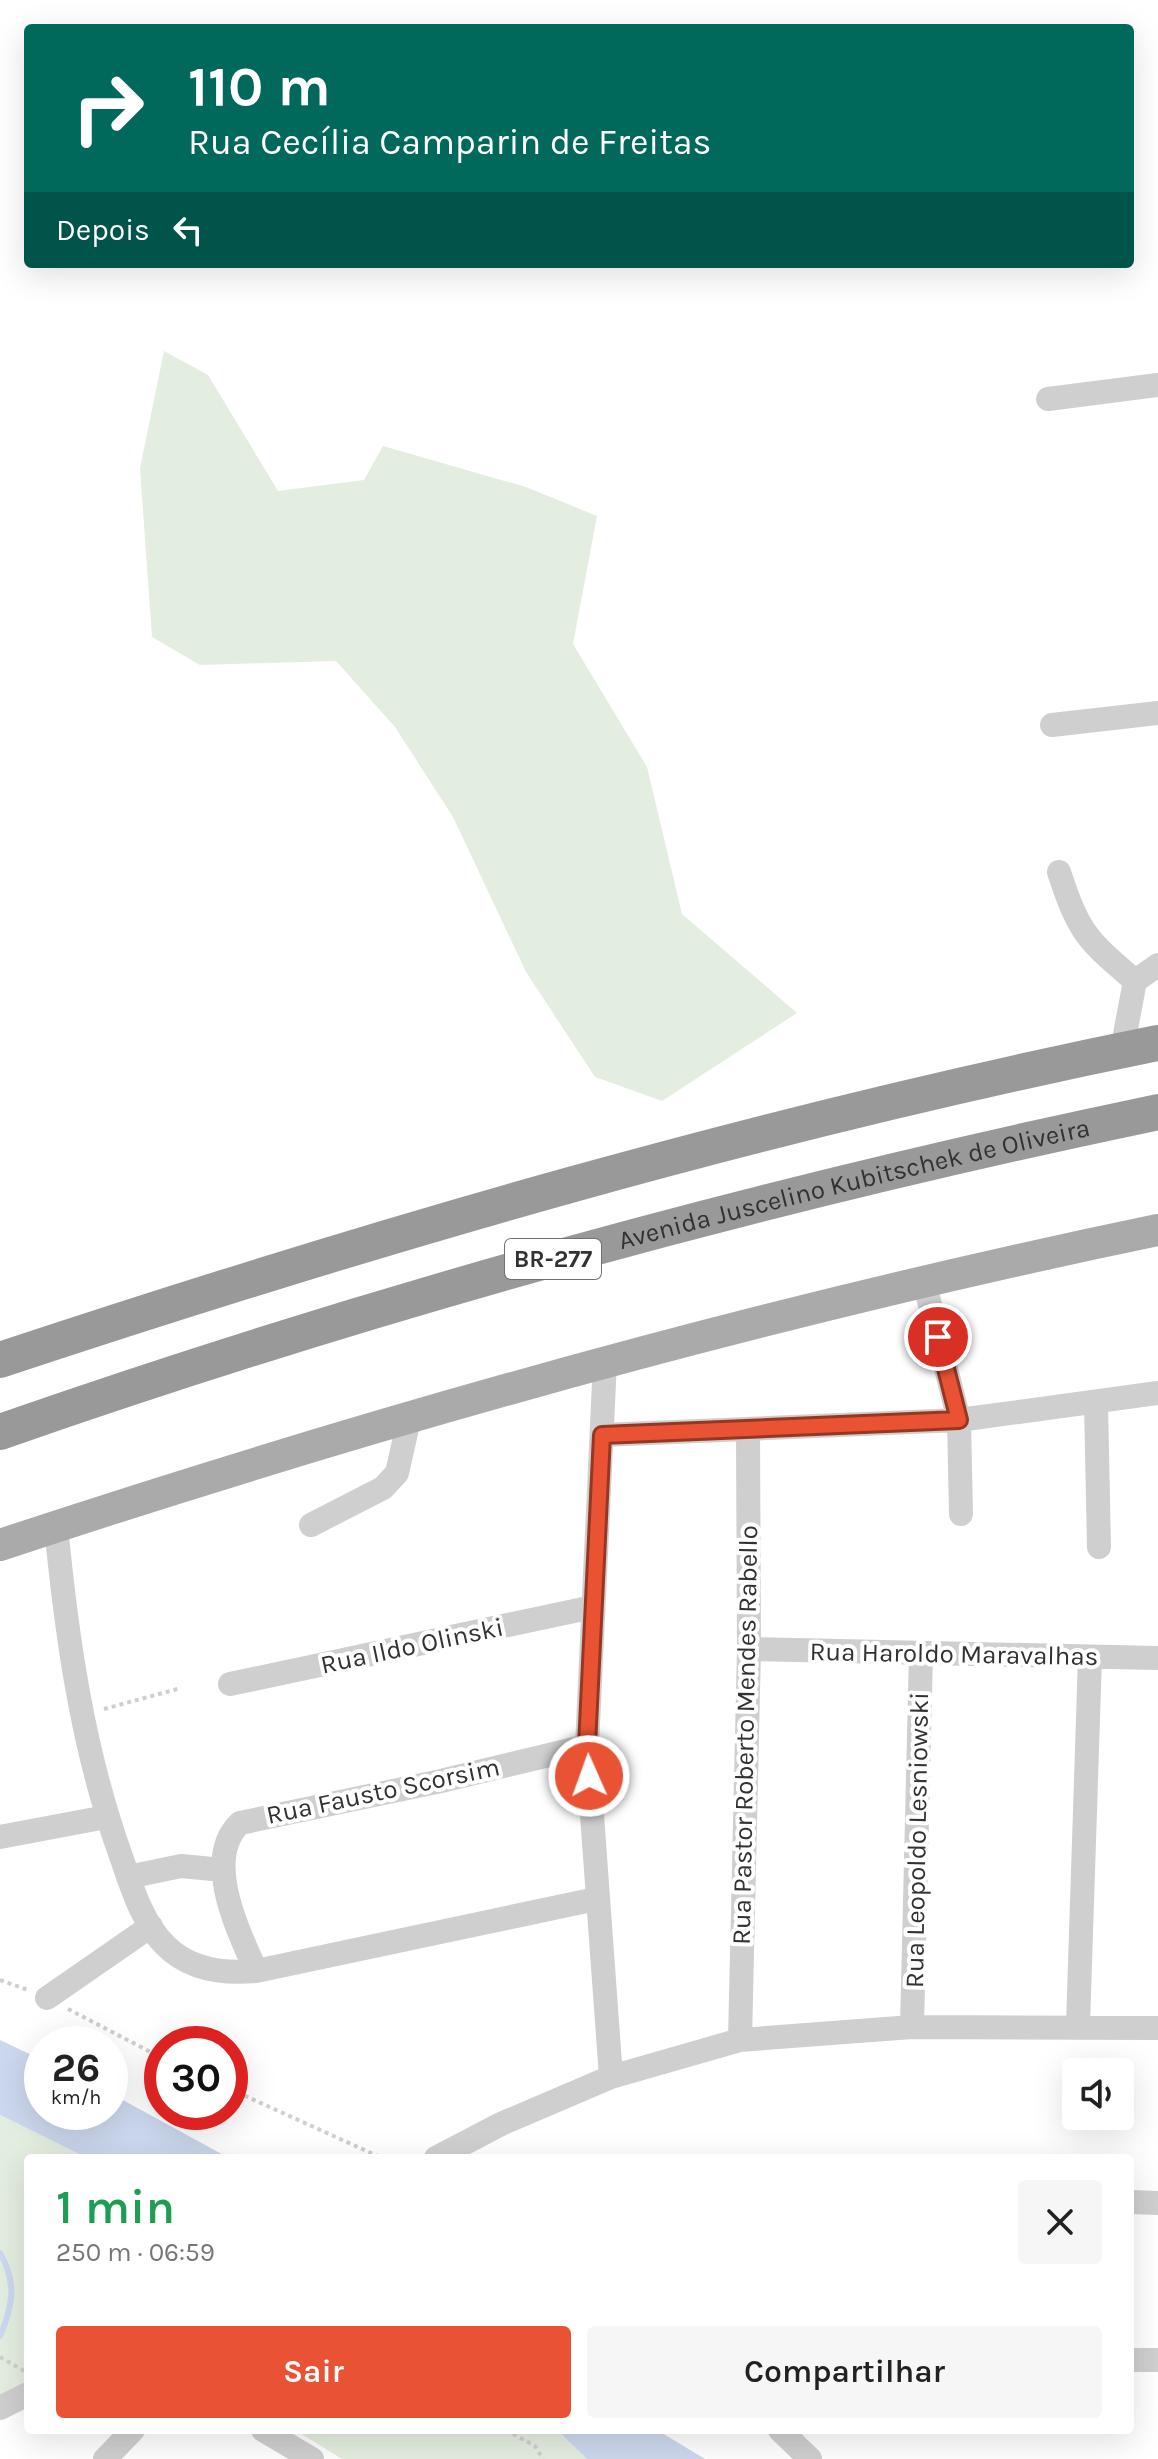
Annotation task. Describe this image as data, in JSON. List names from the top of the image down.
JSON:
{
  "streets": {
    "highway": ["Avenida Juscelino Kubitschek de Oliveira", "BR-277"],
    "street": [
      "Rua Ildo Olinski",
      "Rua Haroldo Maravalhas",
      "Rua Pastor Roberto Mendes Rabello",
      "Rua Fausto Scorsim",
      "Rua Leopoldo Lesniowski"
    ]
  },
  "crossings": [
    ["Rua Haroldo Maravalhas", "Rua Pastor Roberto Mendes Rabello"],
    ["Rua Haroldo Maravalhas", "Rua Leopoldo Lesniowski"]
  ],
  "page": {
    "turn": ["110 m", "Rua Cecília Camparin de Freitas"],
    "then": "Depois",
    "speed": "26 km/h",
    "limit": "30",
    "heading": ["1 min", "250 m · 06:59"],
    "buttons": ["Sair", "Compartilhar"]
  }
}
